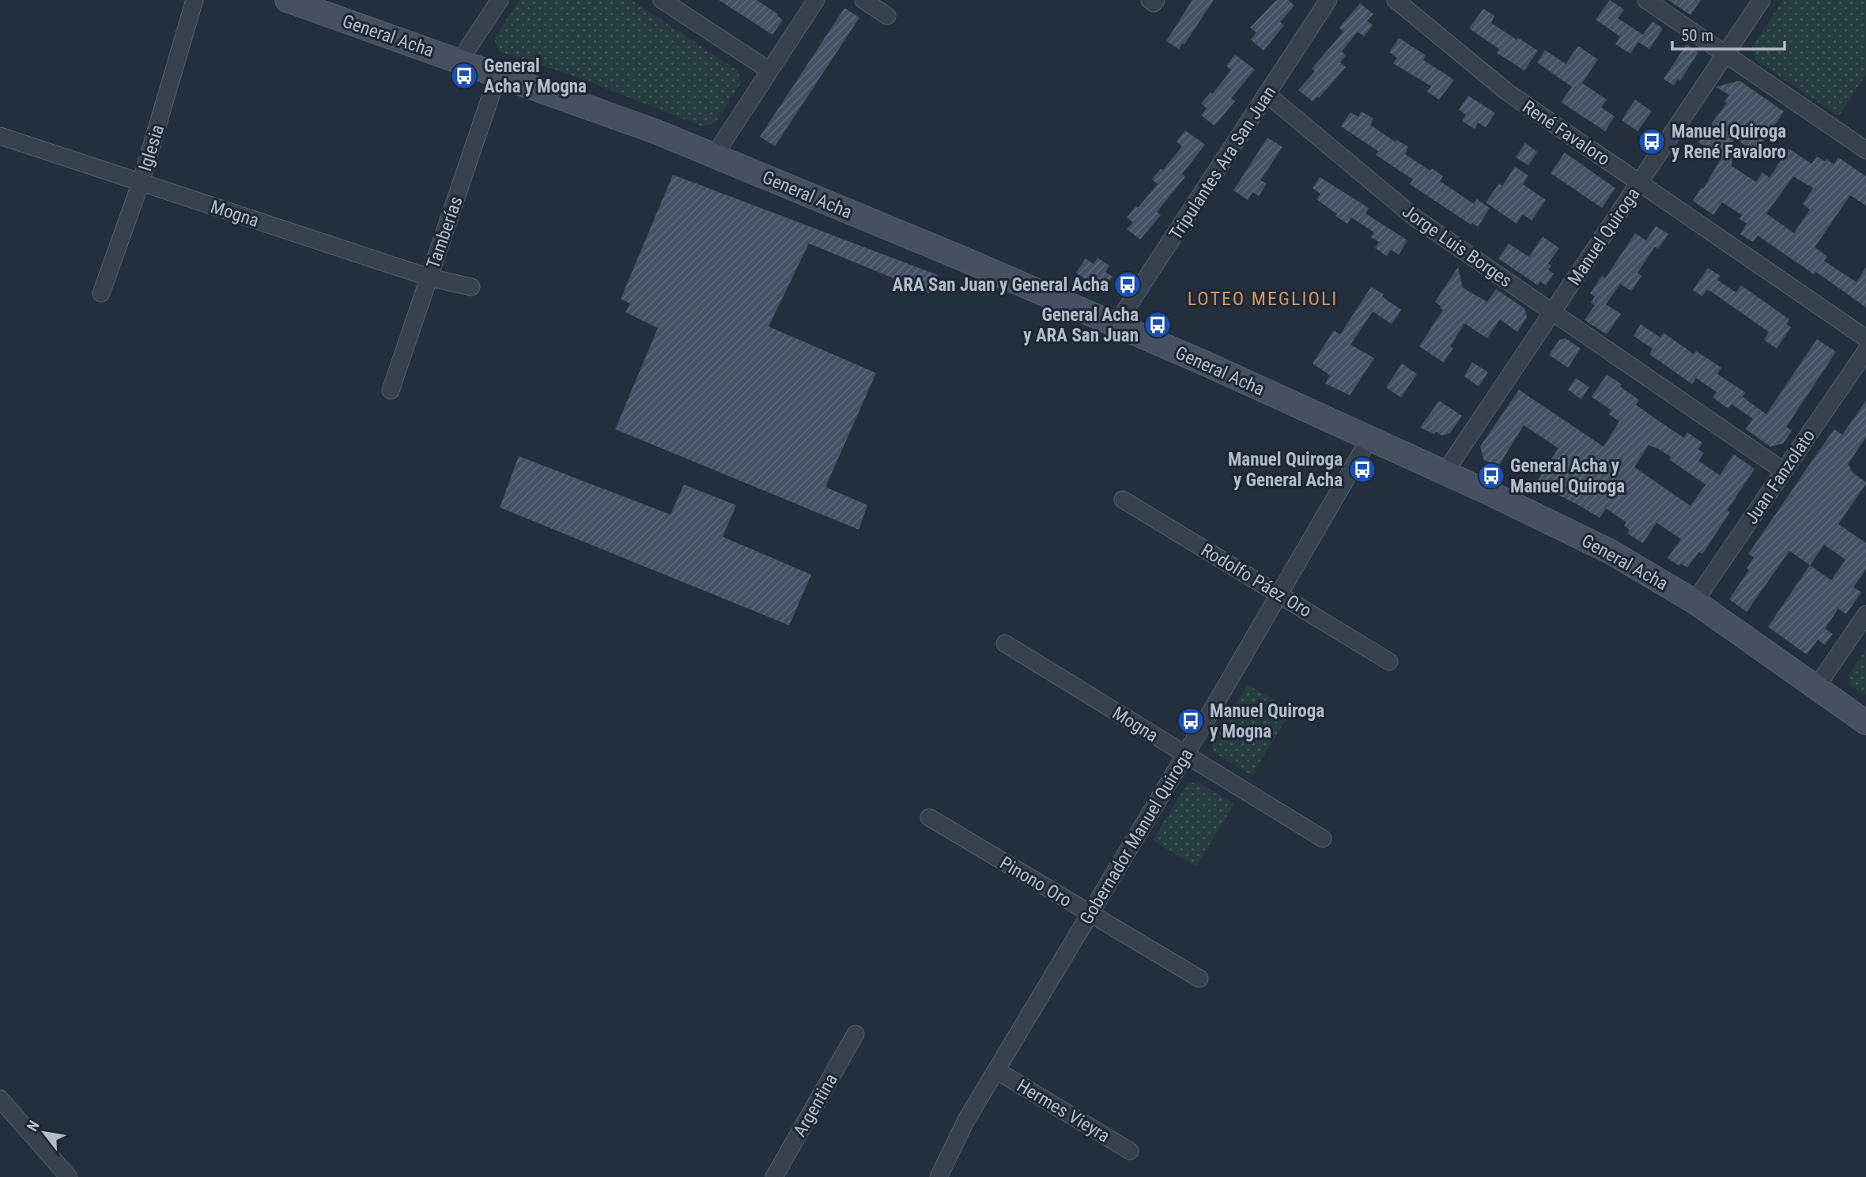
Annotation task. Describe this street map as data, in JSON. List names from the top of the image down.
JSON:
{
  "streets": {
    "main road": ["General Acha"],
    "street": [
      "René Favaloro",
      "Iglesia",
      "Tripulantes Ara San Juan",
      "Mogna",
      "Tamberías",
      "Manuel Quiroga",
      "Jorge Luis Borges",
      "Juan Fanzolato",
      "Rodolfo Páez Oro",
      "Gobernador Manuel Quiroga",
      "Pinono Oro",
      "Argentina",
      "Hermes Vieyra"
    ]
  },
  "crossings": [
    ["General Acha", "Tripulantes Ara San Juan"],
    ["General Acha", "Tamberías"],
    ["General Acha", "Manuel Quiroga"],
    ["General Acha", "Juan Fanzolato"],
    ["General Acha", "Gobernador Manuel Quiroga"],
    ["René Favaloro", "Manuel Quiroga"],
    ["Iglesia", "Mogna"],
    ["Tripulantes Ara San Juan", "Jorge Luis Borges"],
    ["Mogna", "Tamberías"],
    ["Mogna", "Gobernador Manuel Quiroga"],
    ["Manuel Quiroga", "Jorge Luis Borges"],
    ["Jorge Luis Borges", "Juan Fanzolato"],
    ["Rodolfo Páez Oro", "Gobernador Manuel Quiroga"],
    ["Gobernador Manuel Quiroga", "Pinono Oro"],
    ["Gobernador Manuel Quiroga", "Hermes Vieyra"]
  ],
  "districts": ["LOTEO MEGLIOLI"],
  "places": {
    "bus stop": [
      "General Acha y Mogna",
      "Manuel Quiroga y René Favaloro",
      "ARA San Juan y General Acha",
      "General Acha y ARA San Juan",
      "Manuel Quiroga y General Acha",
      "General Acha y Manuel Quiroga",
      "Manuel Quiroga y Mogna"
    ]
  },
  "scale_bar": "50 m",
  "north": "top left"
}
